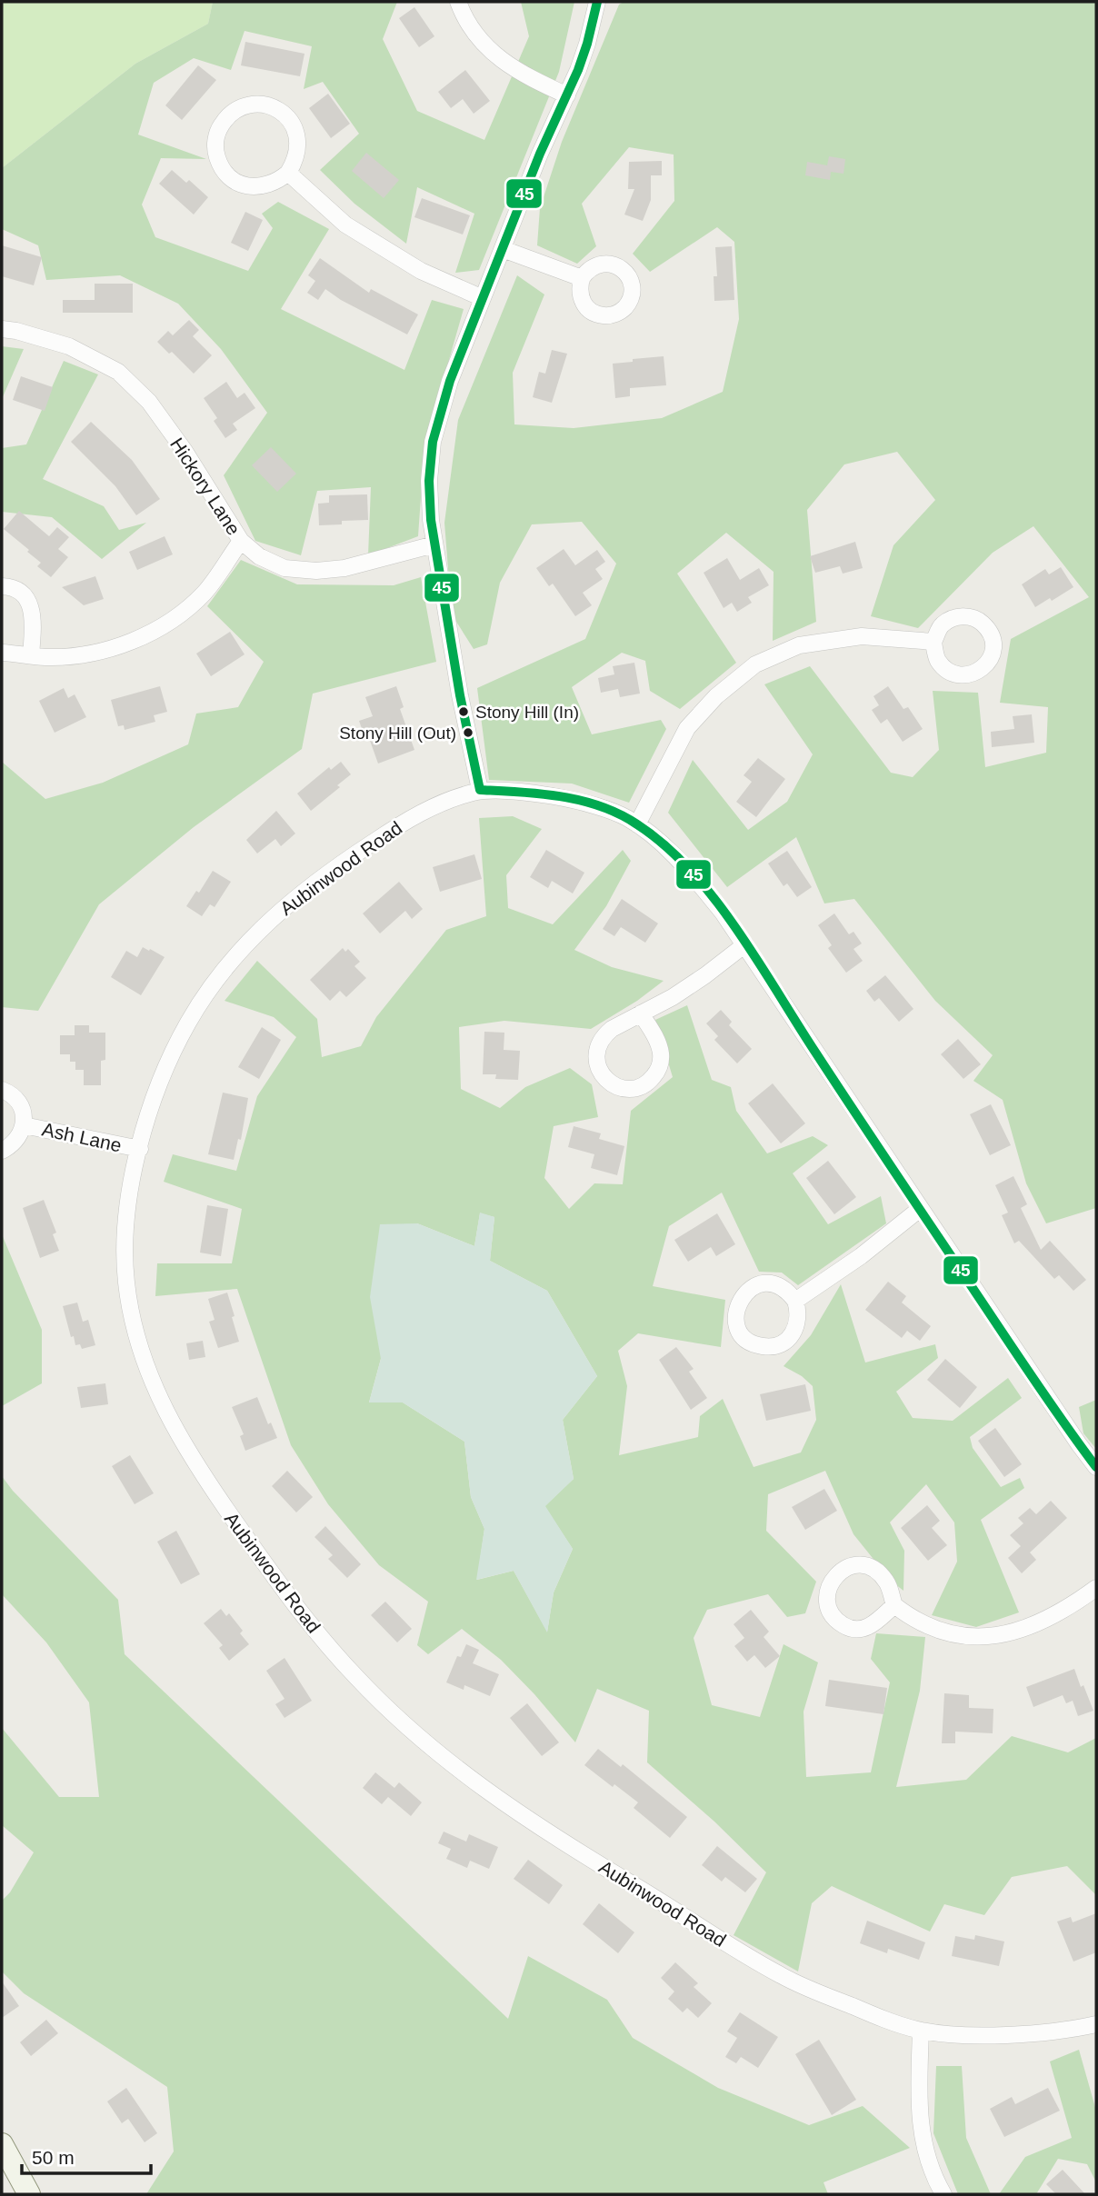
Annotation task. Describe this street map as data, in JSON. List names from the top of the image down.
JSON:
{
  "streets": {
    "street": ["Hickory Lane", "Aubinwood Road", "Ash Lane"]
  },
  "crossings": [
    ["Aubinwood Road", "Ash Lane"]
  ],
  "places": ["Stony Hill (In)", "Stony Hill (Out)"],
  "lines": ["transit line 45"],
  "scale_bar": "50 m"
}
